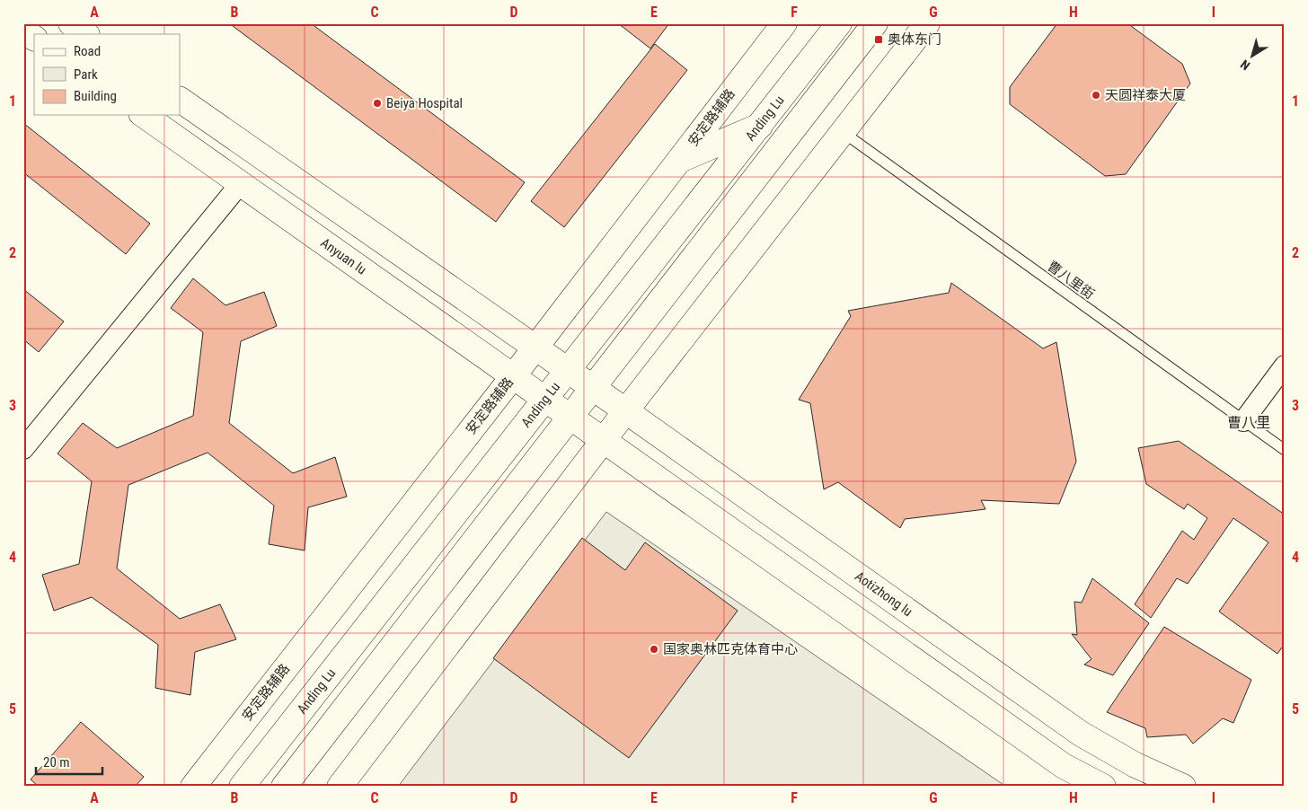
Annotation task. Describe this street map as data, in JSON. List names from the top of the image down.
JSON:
{
  "streets": {
    "main road": [
      "安定路辅路",
      "Anding Lu",
      "Anyuan lu",
      "Aotizhong lu"
    ],
    "lane": ["曹八里街"]
  },
  "crossings": [
    ["安定路辅路", "Anyuan lu"],
    ["Anding Lu", "Anyuan lu"],
    ["Anding Lu", "Aotizhong lu"]
  ],
  "districts": ["曹八里"],
  "places": {
    "transit": ["奥体东门"],
    "other": ["天圆祥泰大厦", "Beiya Hospital", "国家奥林匹克体育中心"]
  },
  "legend": ["Road", "Park", "Building"],
  "scale_bar": "20 m",
  "north": "bottom left",
  "grid": {
    "columns": [
      "A",
      "B",
      "C",
      "D",
      "E",
      "F",
      "G",
      "H",
      "I"
    ],
    "rows": [
      "1",
      "2",
      "3",
      "4",
      "5"
    ]
  }
}
